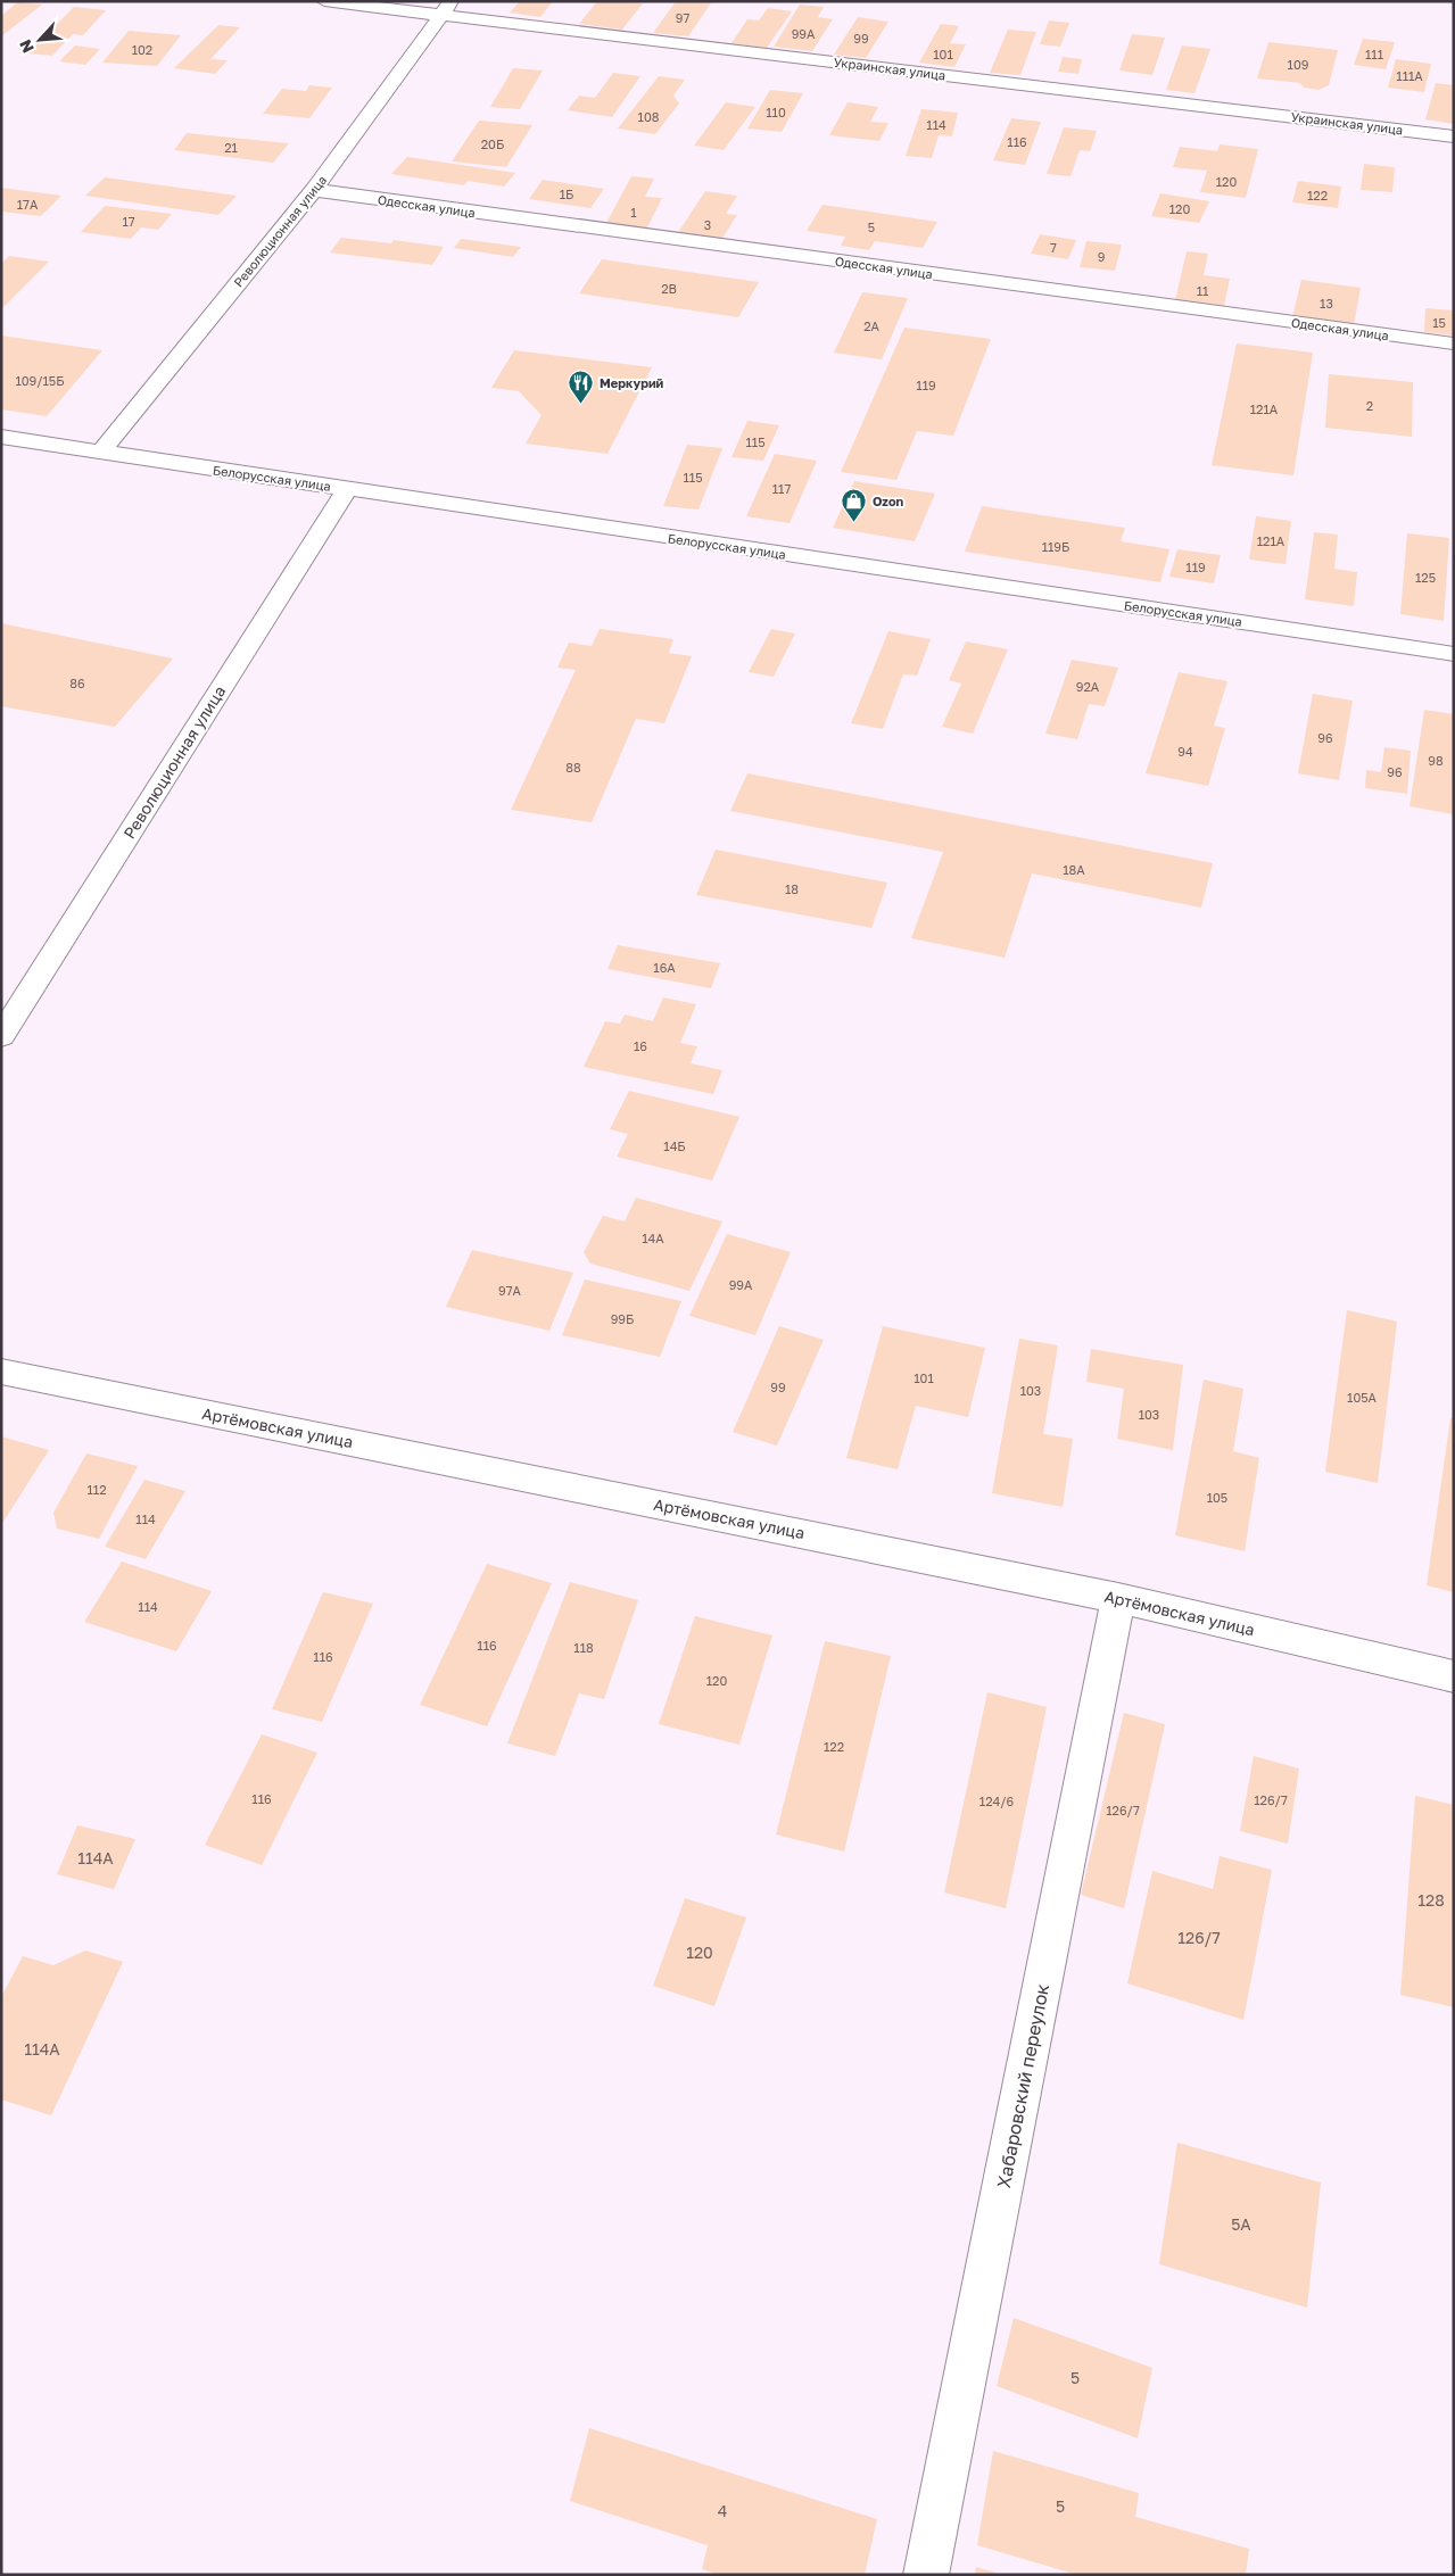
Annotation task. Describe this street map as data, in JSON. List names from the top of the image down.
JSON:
{
  "streets": {
    "street": [
      "Украинская улица",
      "Одесская улица",
      "Революционная улица",
      "Белорусская улица",
      "Артёмовская улица",
      "Хабаровский переулок"
    ]
  },
  "crossings": [
    ["Украинская улица", "Революционная улица"],
    ["Одесская улица", "Революционная улица"],
    ["Революционная улица", "Белорусская улица"],
    ["Артёмовская улица", "Хабаровский переулок"]
  ],
  "places": {
    "restaurant": ["Меркурий"],
    "shop": ["Ozon"]
  },
  "house_numbers": [
    "97",
    "99А",
    "99",
    "102",
    "101",
    "111",
    "109",
    "111А",
    "110",
    "108",
    "114",
    "116",
    "20Б",
    "21",
    "120",
    "1Б",
    "122",
    "17А",
    "120",
    "1",
    "17",
    "3",
    "5",
    "7",
    "9",
    "2В",
    "11",
    "13",
    "15",
    "2А",
    "109/15Б",
    "119",
    "2",
    "121А",
    "115",
    "115",
    "117",
    "121А",
    "119Б",
    "119",
    "125",
    "86",
    "92А",
    "96",
    "94",
    "98",
    "88",
    "96",
    "18А",
    "18",
    "16А",
    "16",
    "14Б",
    "14А",
    "99А",
    "97А",
    "99Б",
    "101",
    "99",
    "103",
    "105А",
    "103",
    "112",
    "105",
    "114",
    "114",
    "116",
    "118",
    "116",
    "120",
    "122",
    "116",
    "126/7",
    "124/6",
    "126/7",
    "114А",
    "128",
    "126/7",
    "120",
    "114А",
    "5А",
    "5",
    "5",
    "4"
  ],
  "north": "bottom left"
}
